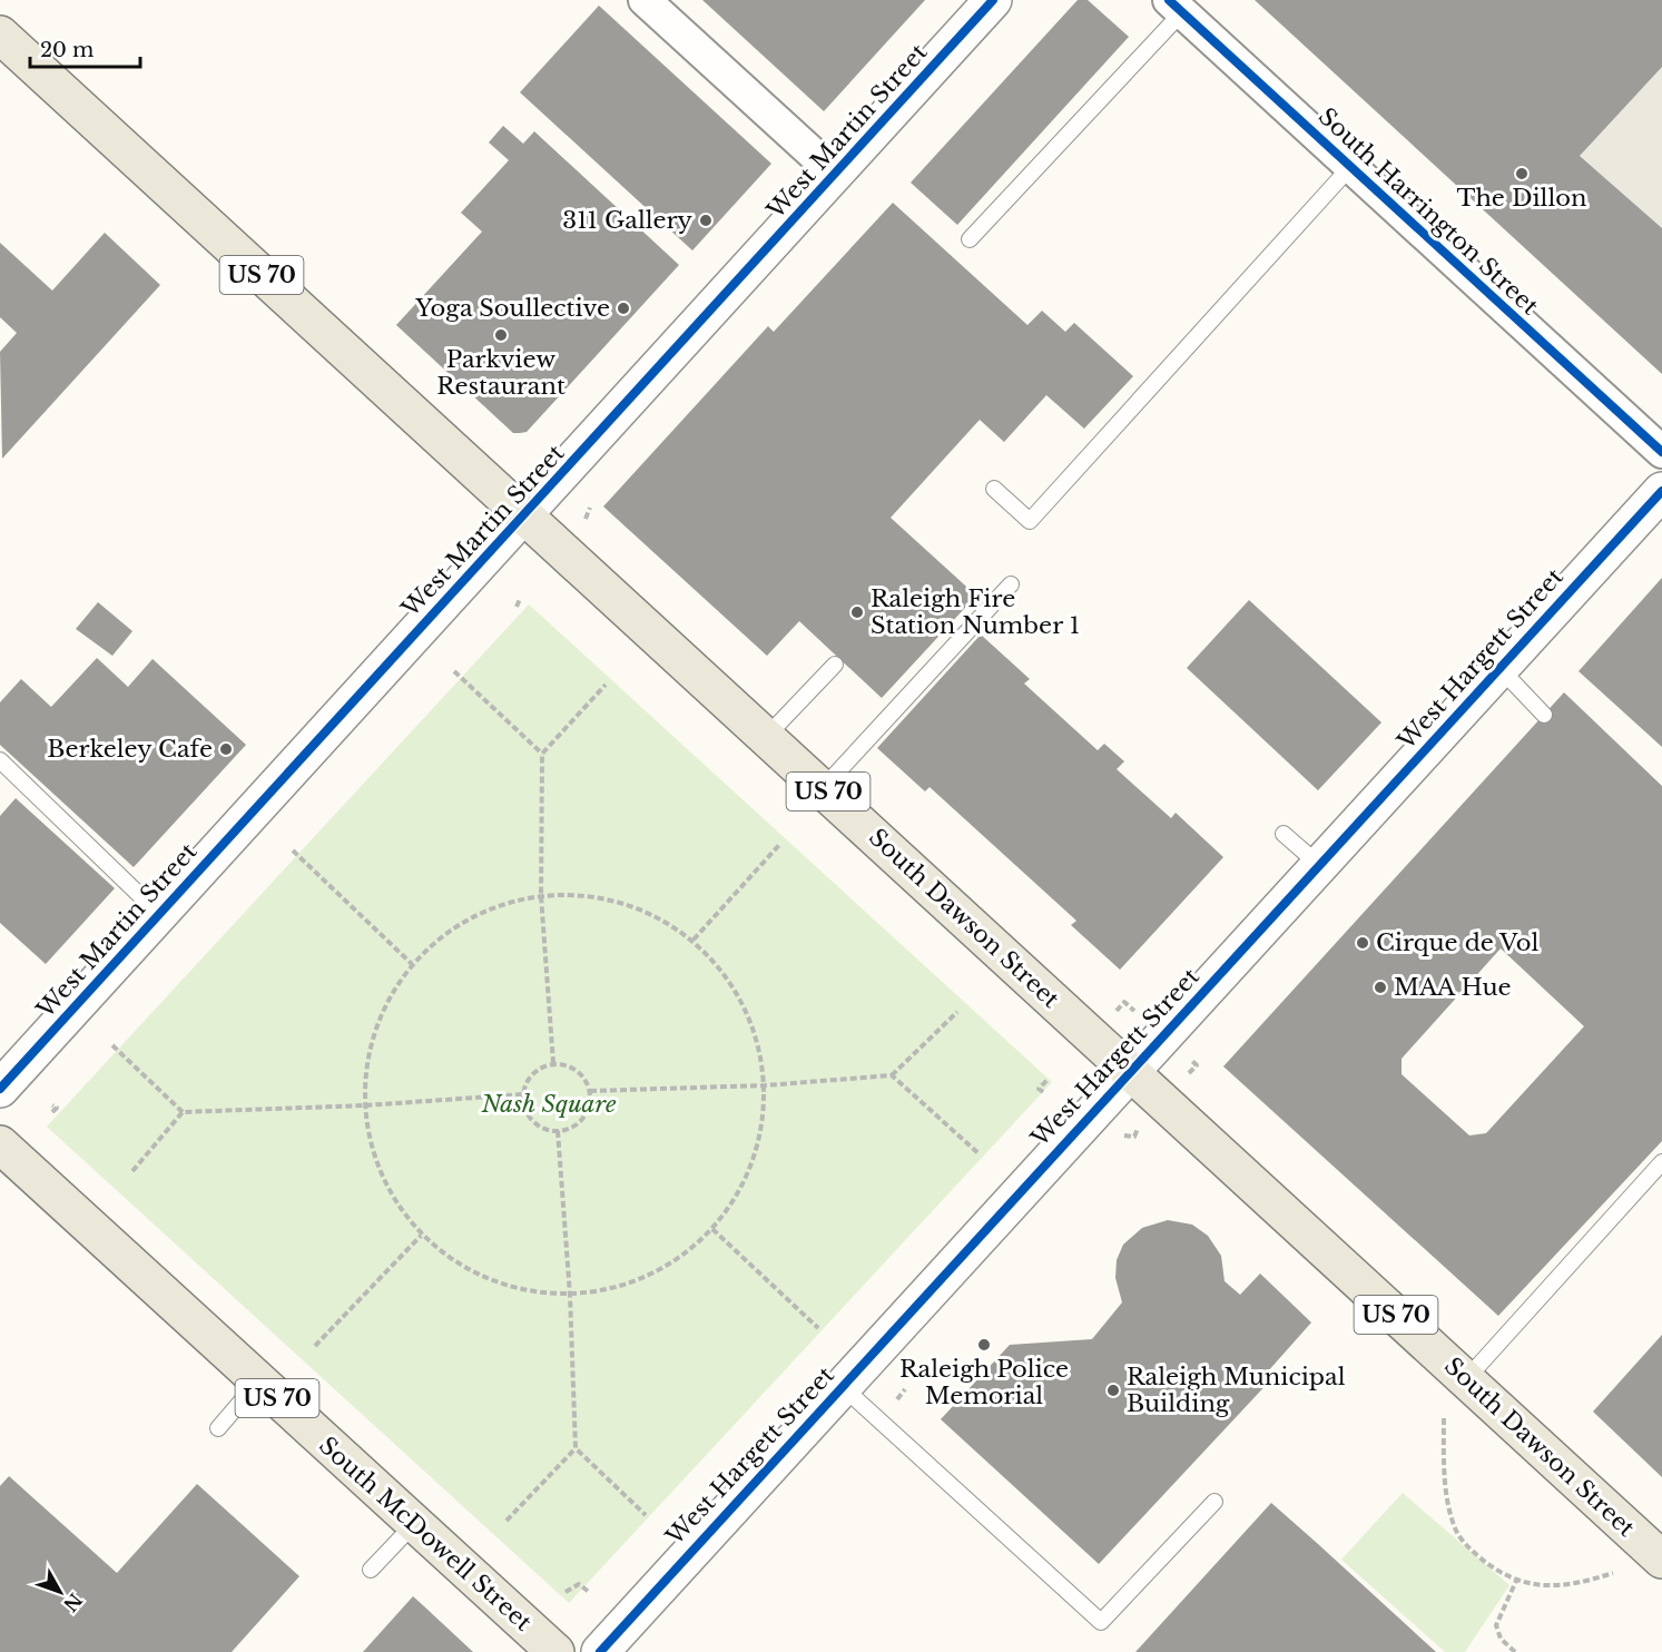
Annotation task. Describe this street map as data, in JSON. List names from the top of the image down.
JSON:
{
  "streets": {
    "main road": ["US 70", "South Dawson Street", "South McDowell Street"],
    "street": ["West Martin Street", "South Harrington Street", "West Hargett Street"]
  },
  "crossings": [
    ["West Martin Street", "South Dawson Street"],
    ["West Hargett Street", "South Dawson Street"]
  ],
  "parks": ["Nash Square"],
  "places": [
    "The Dillon",
    "311 Gallery",
    "Yoga Soullective",
    "Parkview Restaurant",
    "Raleigh Fire Station Number 1",
    "Berkeley Cafe",
    "Cirque de Vol",
    "MAA Hue",
    "Raleigh Police Memorial",
    "Raleigh Municipal Building"
  ],
  "scale_bar": "20 m",
  "north": "bottom right"
}
